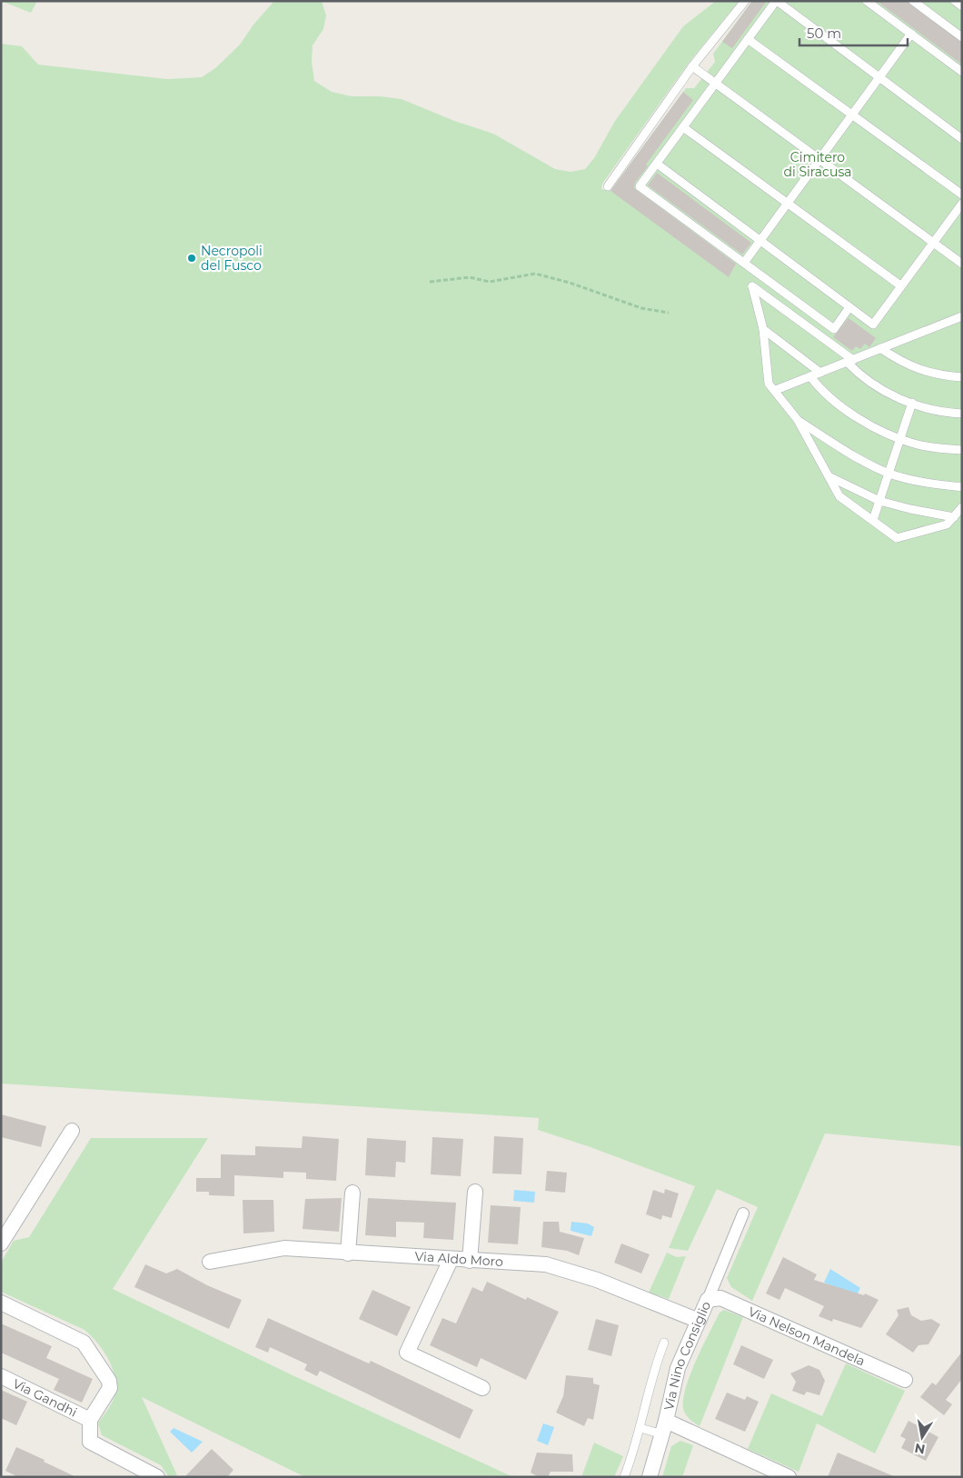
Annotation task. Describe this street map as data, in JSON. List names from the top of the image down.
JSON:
{
  "streets": {
    "street": [
      "Via Aldo Moro",
      "Via Nelson Mandela",
      "Via Nino Consiglio",
      "Via Gandhi"
    ]
  },
  "crossings": [
    ["Via Aldo Moro", "Via Nino Consiglio"],
    ["Via Nelson Mandela", "Via Nino Consiglio"]
  ],
  "parks": ["Cimitero di Siracusa"],
  "places": ["Necropoli del Fusco"],
  "scale_bar": "50 m",
  "north": "bottom"
}
